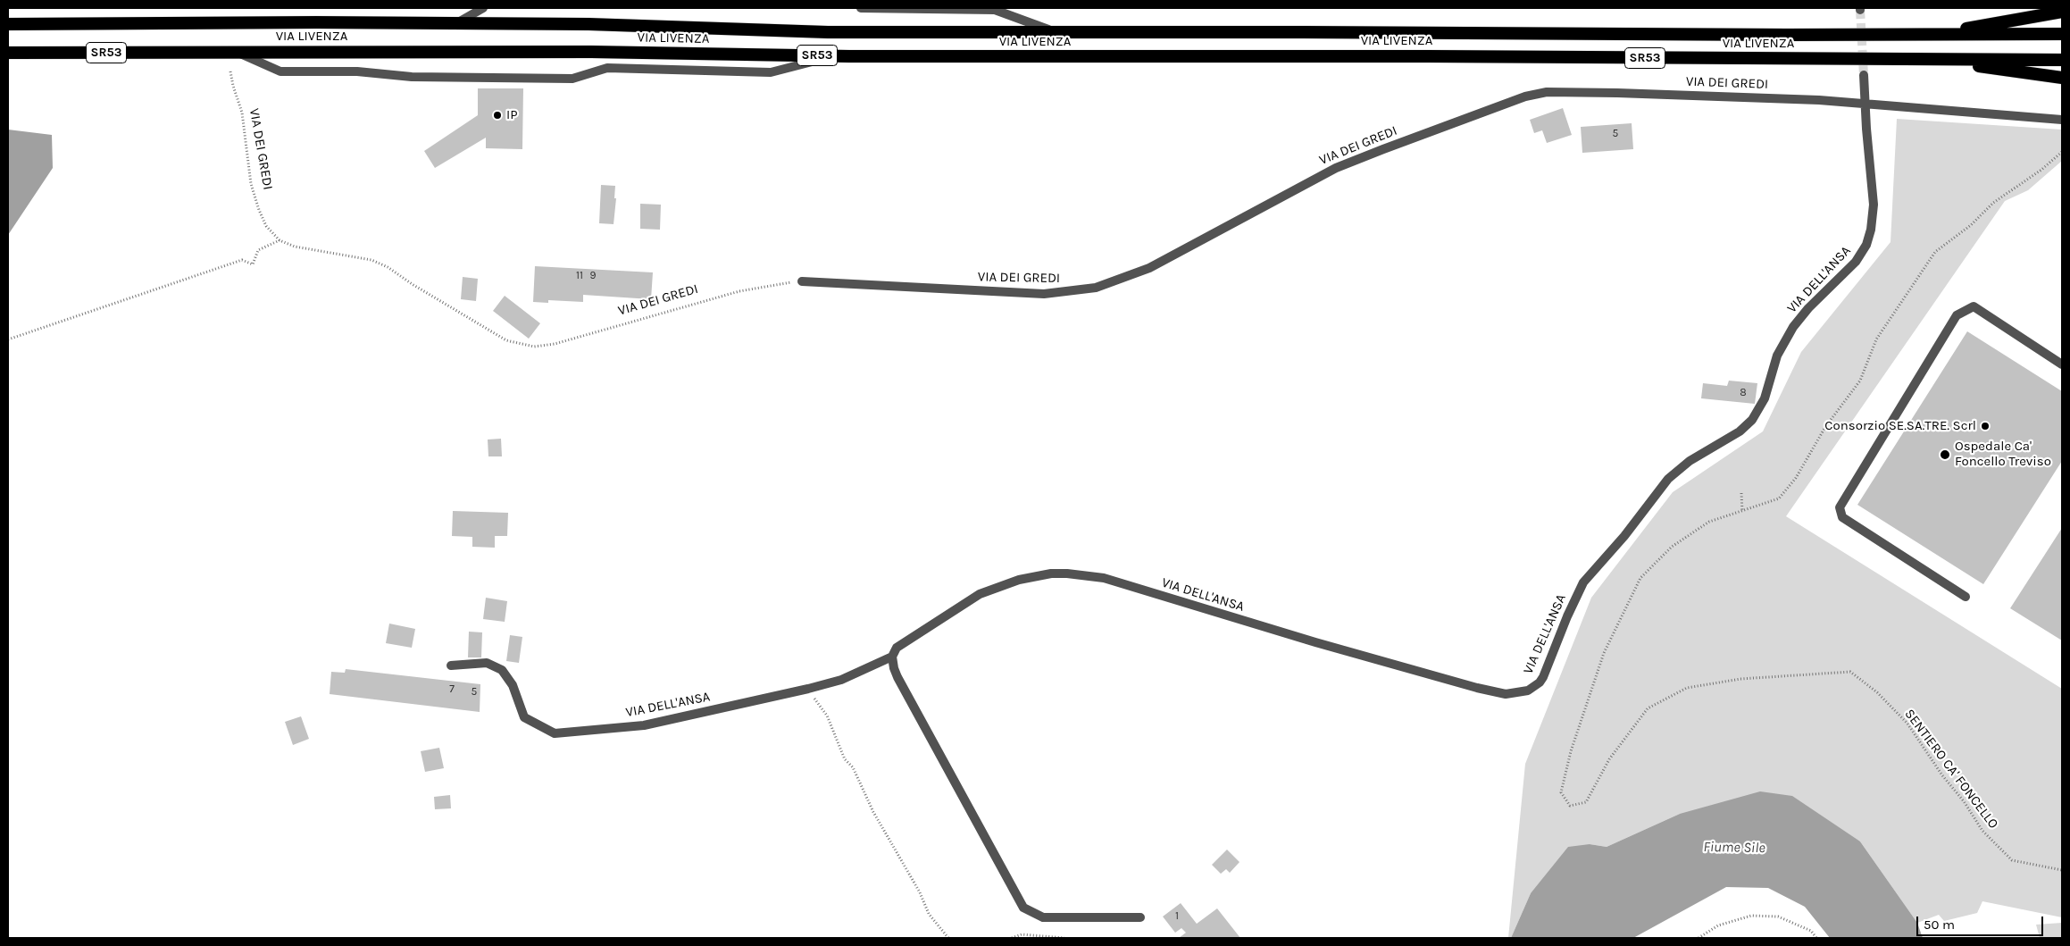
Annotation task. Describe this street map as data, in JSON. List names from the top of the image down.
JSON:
{
  "streets": {
    "highway": ["VIA LIVENZA", "SR53"],
    "street": ["VIA DEI GREDI", "VIA DELL'ANSA"],
    "path": ["SENTIERO CA' FONCELLO"]
  },
  "crossings": [
    ["VIA DEI GREDI", "VIA DELL'ANSA"]
  ],
  "water": ["Fiume Sile"],
  "places": ["IP", "Consorzio SE.SA.TRE. Scrl", "Ospedale Ca' Foncello Treviso"],
  "house_numbers": [
    "5",
    "11",
    "9",
    "8",
    "7",
    "5",
    "1"
  ],
  "scale_bar": "50 m"
}
